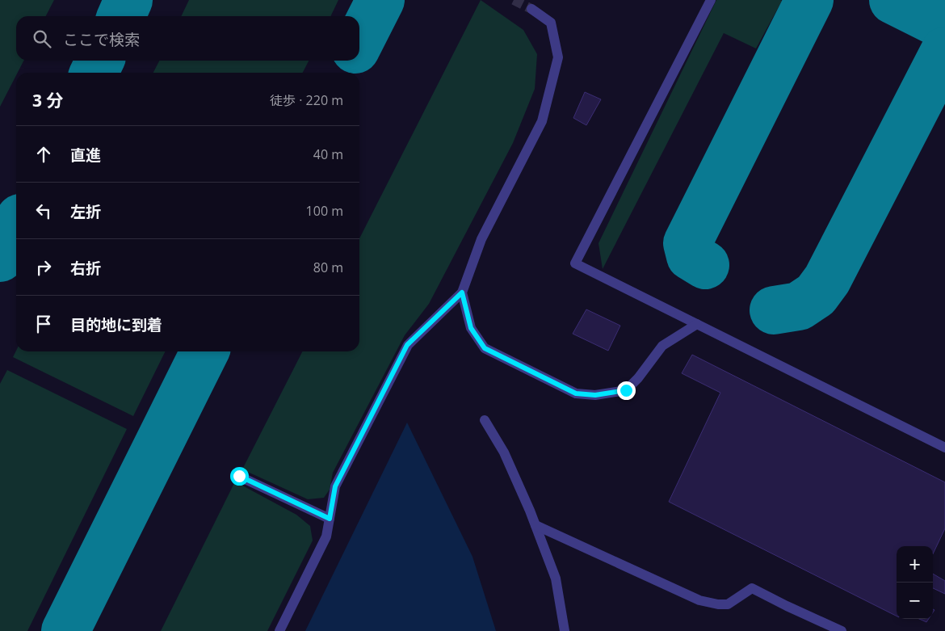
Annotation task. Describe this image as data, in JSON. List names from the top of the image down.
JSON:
{
  "page": {
    "search": "ここで検索",
    "heading": ["3 分", "徒歩 · 220 m"],
    "list": [
      ["直進", "40 m"],
      ["左折", "100 m"],
      ["右折", "80 m"],
      "目的地に到着"
    ],
    "map_buttons": ["+", "−"]
  }
}
